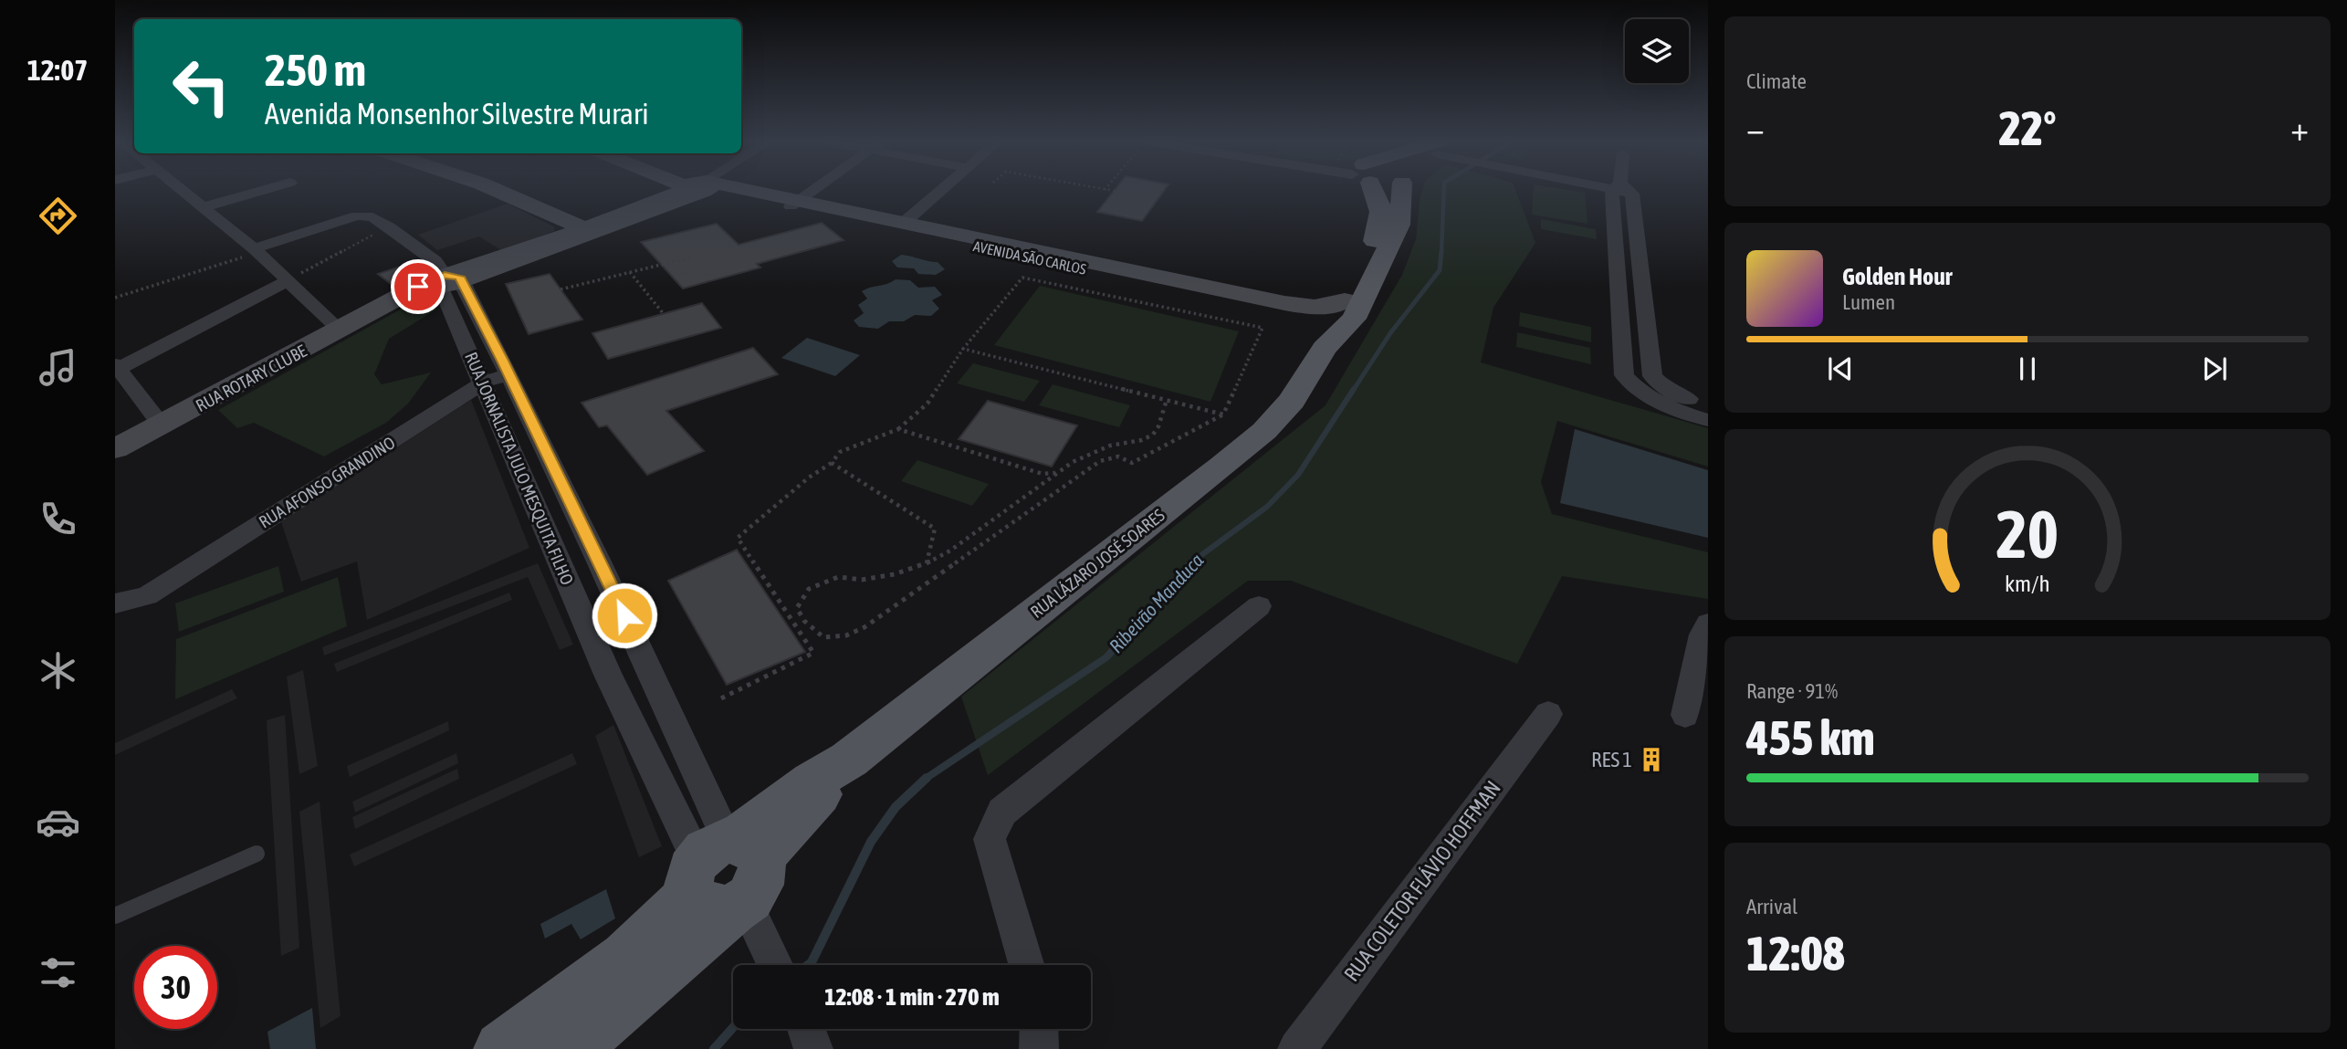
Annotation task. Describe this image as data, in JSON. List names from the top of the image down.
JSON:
{
  "streets": {
    "main road": ["AVENIDA SÃO CARLOS", "RUA ROTARY CLUBE", "RUA LÁZARO JOSÉ SOARES"],
    "street": ["RUA JORNALISTA JULO MESQUITA FILHO", "RUA AFONSO GRANDINO", "RUA COLETOR FLÁVIO HOFFMAN"]
  },
  "crossings": [
    ["AVENIDA SÃO CARLOS", "RUA LÁZARO JOSÉ SOARES"],
    ["RUA ROTARY CLUBE", "RUA JORNALISTA JULO MESQUITA FILHO"],
    ["RUA JORNALISTA JULO MESQUITA FILHO", "RUA AFONSO GRANDINO"],
    ["RUA JORNALISTA JULO MESQUITA FILHO", "RUA LÁZARO JOSÉ SOARES"]
  ],
  "water": ["Ribeirão Manduca"],
  "places": {
    "building": ["RES 1"]
  },
  "page": {
    "tabs": "12:07",
    "tile": [
      "Climate",
      ["Range · 91%", "455 km"],
      ["Arrival", "12:08"]
    ],
    "turn": ["250 m", "Avenida Monsenhor Silvestre Murari"],
    "heat": ["−", "22°", "+"],
    "song": ["Golden Hour", "Lumen"],
    "limit": "30",
    "trip": "12:08 · 1 min · 270 m",
    "gauge": ["20", "km/h"]
  }
}
